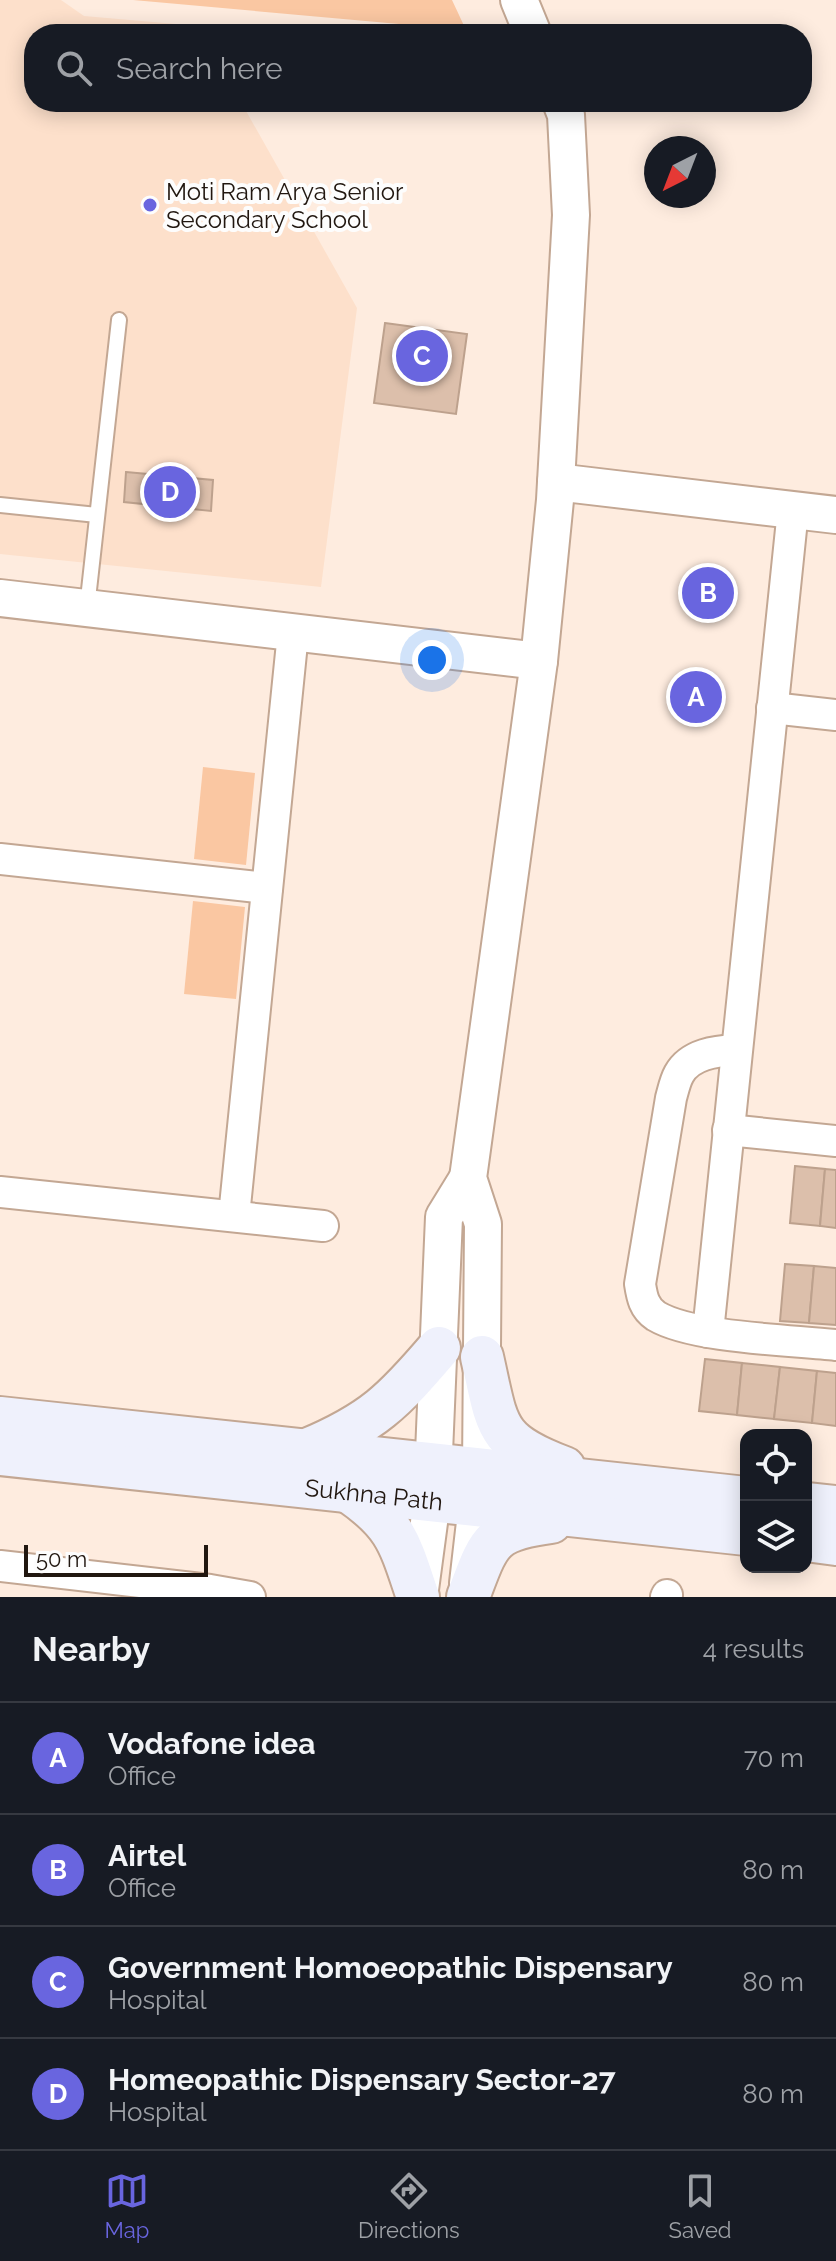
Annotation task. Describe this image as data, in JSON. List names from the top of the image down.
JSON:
{
  "streets": {
    "main road": ["Sukhna Path"]
  },
  "places": ["Moti Ram Arya Senior Secondary School"],
  "scale_bar": "50 m",
  "north": "bottom left",
  "page": {
    "search": "Search here",
    "pins": [
      "C",
      "D",
      "B",
      "A"
    ],
    "scale": "50 m",
    "heading": ["Nearby", "4 results"],
    "list": [
      {
        "mark": "A",
        "name": "Vodafone idea",
        "note": "Office",
        "value": "70 m"
      },
      {
        "mark": "B",
        "name": "Airtel",
        "note": "Office",
        "value": "80 m"
      },
      {
        "mark": "C",
        "name": "Government Homoeopathic Dispensary",
        "note": "Hospital",
        "value": "80 m"
      },
      {
        "mark": "D",
        "name": "Homeopathic Dispensary Sector-27",
        "note": "Hospital",
        "value": "80 m"
      }
    ],
    "nav": ["Map", "Directions", "Saved"]
  }
}
